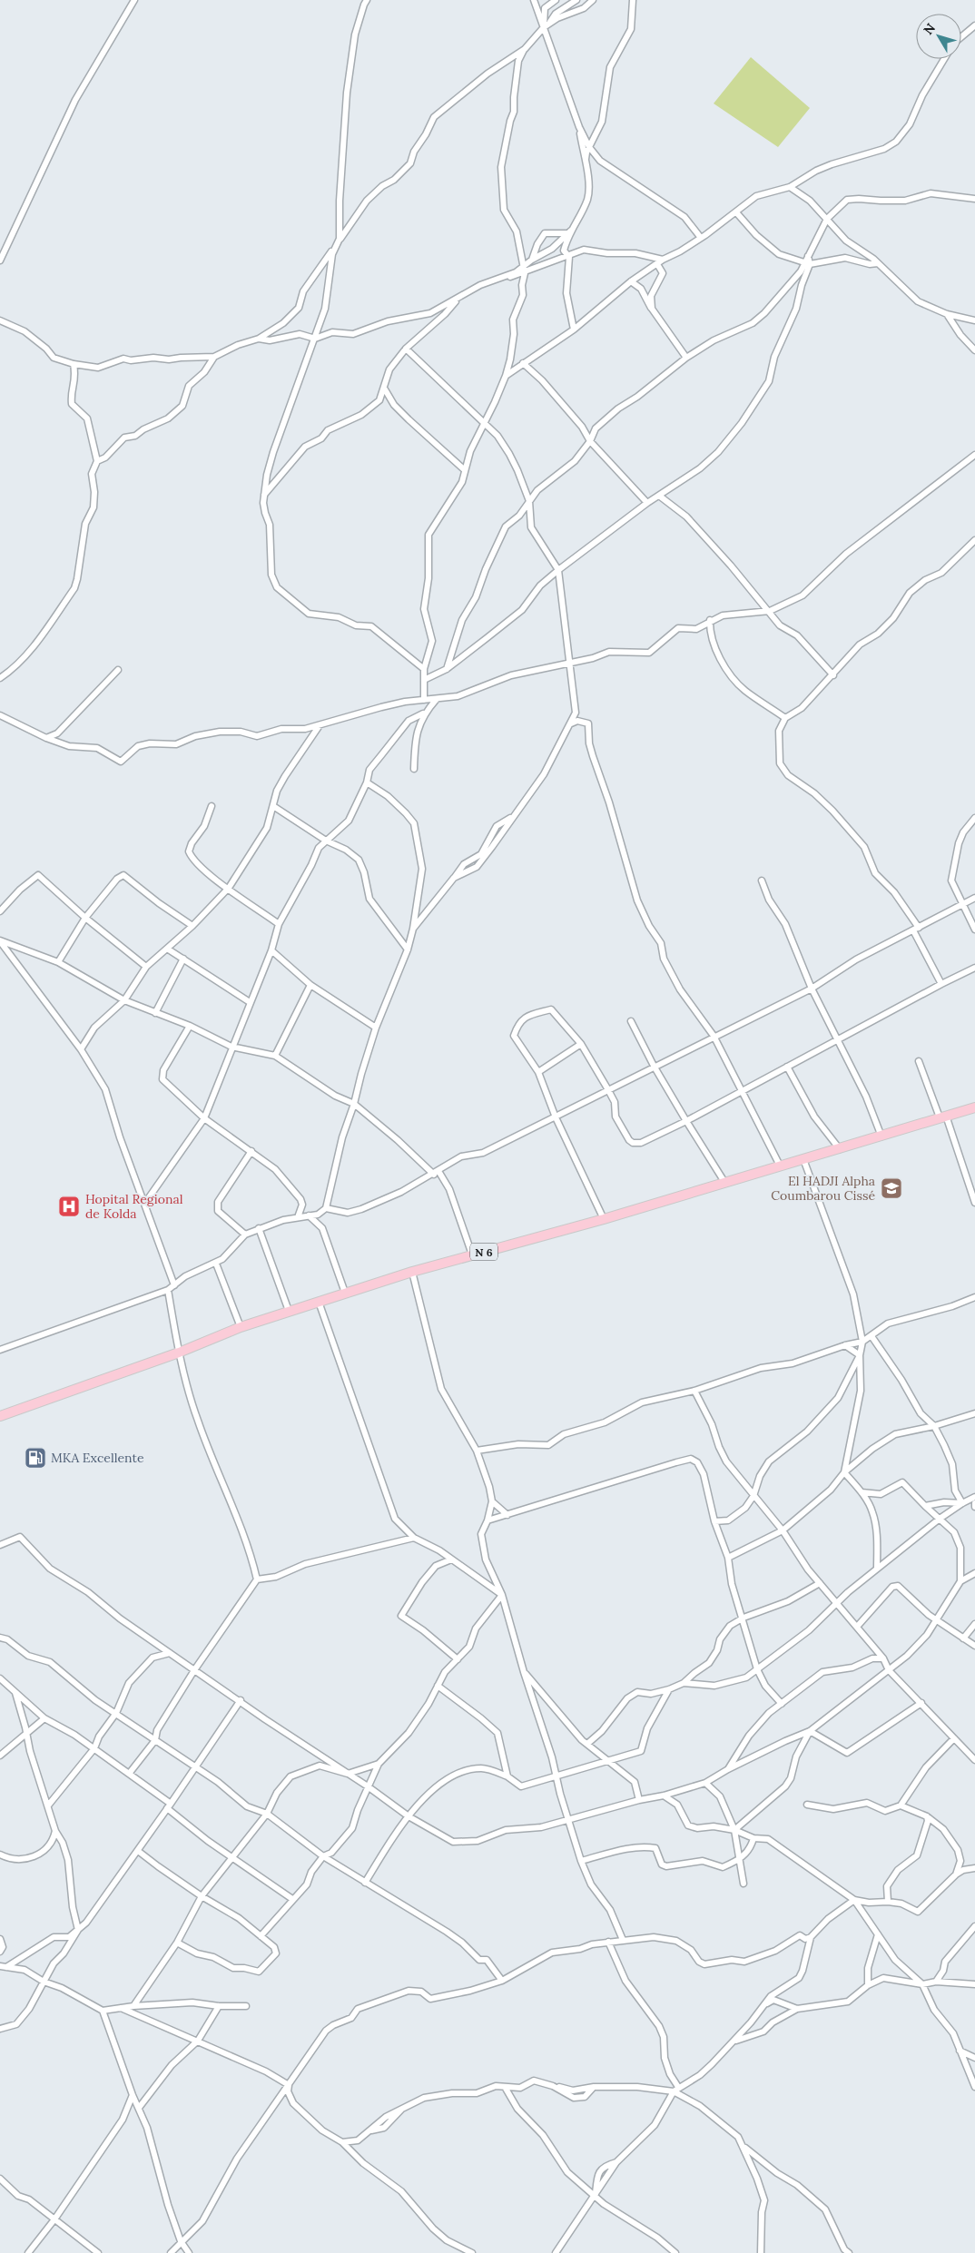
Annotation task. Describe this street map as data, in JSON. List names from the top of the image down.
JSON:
{
  "streets": {
    "main road": ["N 6"]
  },
  "places": {
    "school or university": ["El HADJI Alpha Coumbarou Cissé"],
    "hospital": ["Hopital Regional de Kolda"],
    "fuel station": ["MKA Excellente"]
  },
  "north": "top left"
}
